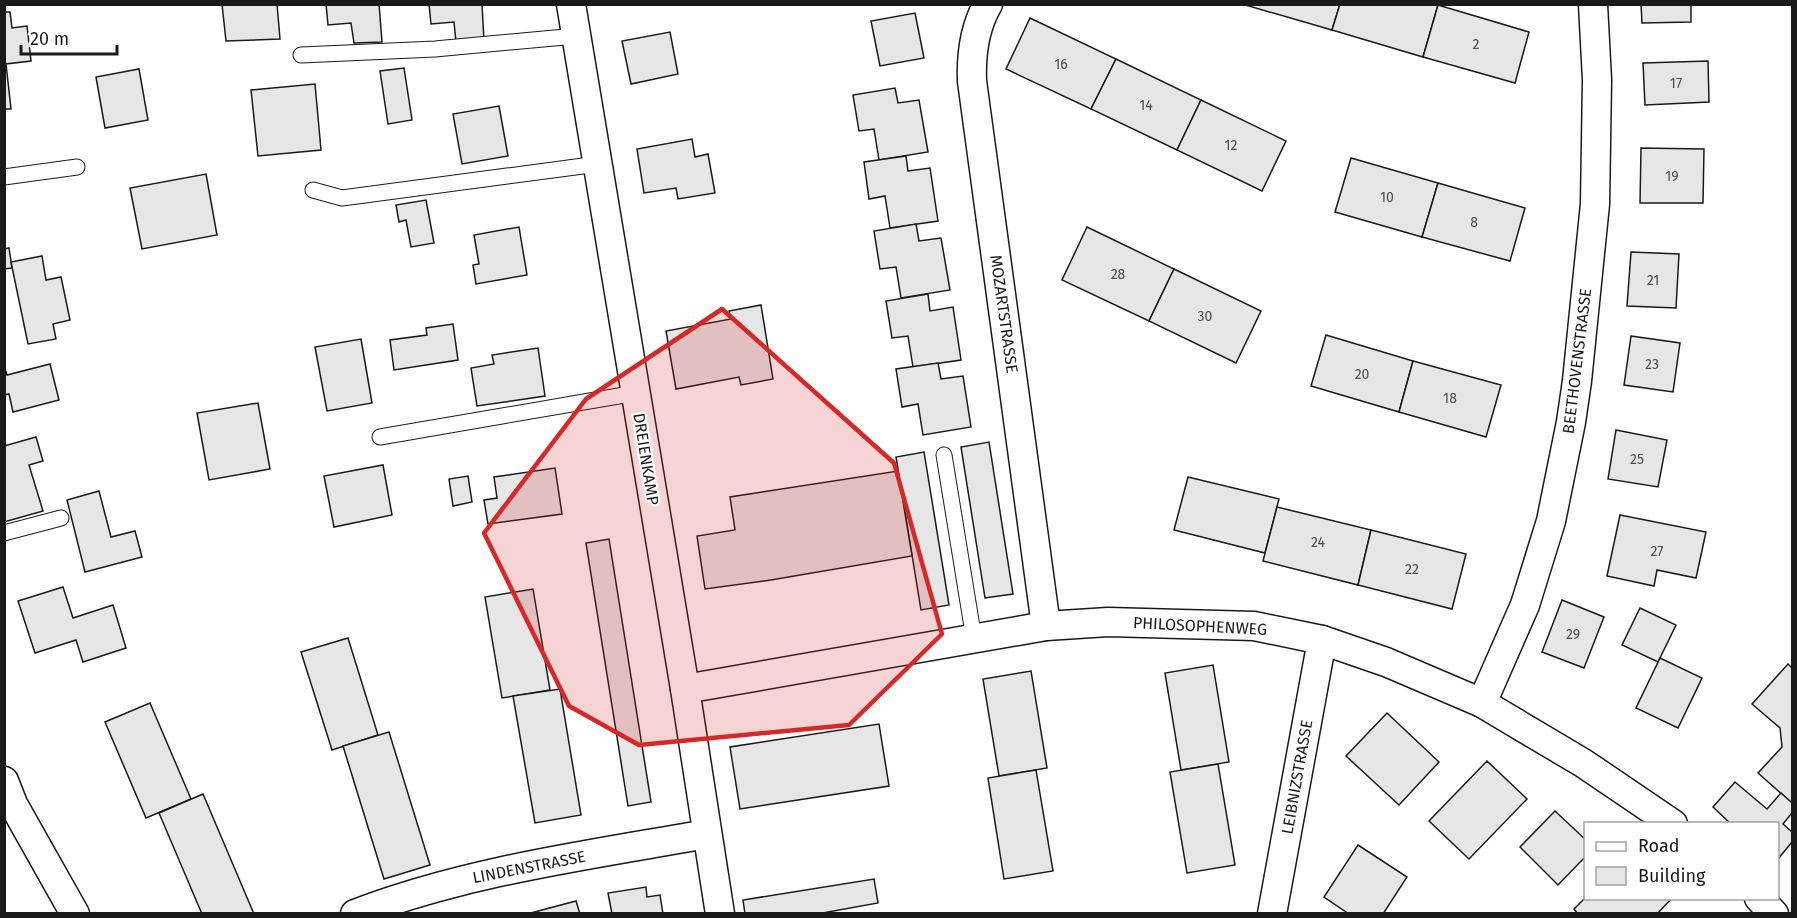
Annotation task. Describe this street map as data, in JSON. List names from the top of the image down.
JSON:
{
  "streets": {
    "street": [
      "MOZARTSTRASSE",
      "BEETHOVENSTRASSE",
      "DREIENKAMP",
      "PHILOSOPHENWEG",
      "LEIBNIZSTRASSE",
      "LINDENSTRASSE"
    ]
  },
  "crossings": [
    ["MOZARTSTRASSE", "PHILOSOPHENWEG"],
    ["BEETHOVENSTRASSE", "PHILOSOPHENWEG"],
    ["DREIENKAMP", "PHILOSOPHENWEG"],
    ["DREIENKAMP", "LINDENSTRASSE"],
    ["PHILOSOPHENWEG", "LEIBNIZSTRASSE"]
  ],
  "house_numbers": [
    "2",
    "16",
    "17",
    "14",
    "12",
    "19",
    "10",
    "8",
    "28",
    "21",
    "30",
    "23",
    "20",
    "18",
    "25",
    "24",
    "27",
    "22",
    "29"
  ],
  "legend": ["Road", "Building"],
  "scale_bar": "20 m"
}
